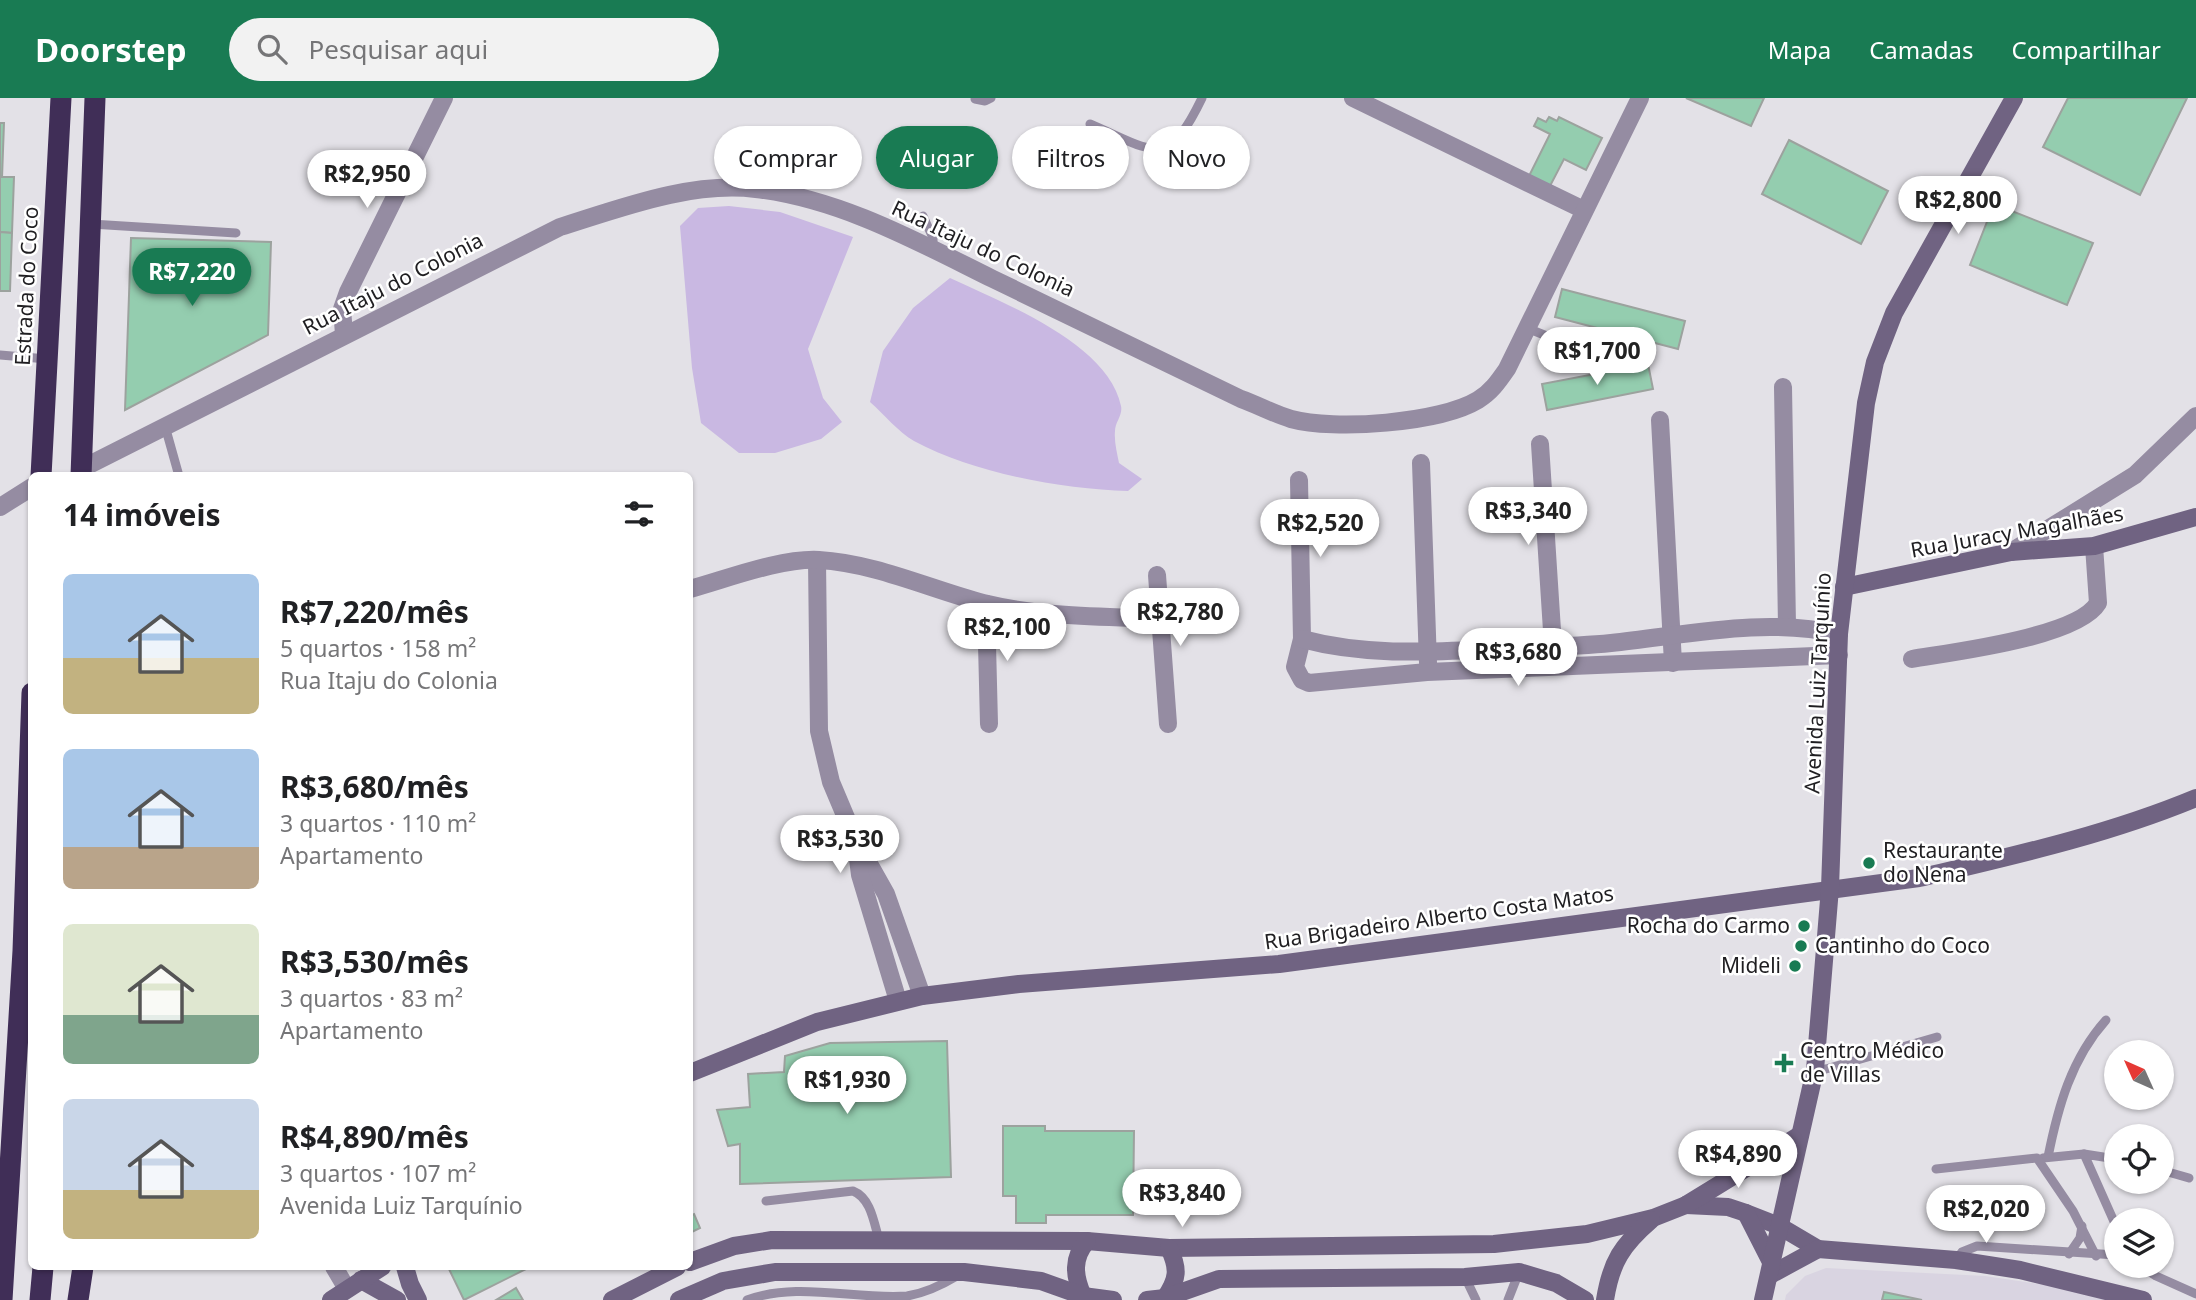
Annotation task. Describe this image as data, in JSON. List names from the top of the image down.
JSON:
{
  "streets": {
    "highway": ["Estrada do Coco"],
    "street": [
      "Rua Itaju do Colonia",
      "Rua Juracy Magalhães",
      "Avenida Luiz Tarquínio",
      "Rua Brigadeiro Alberto Costa Matos"
    ]
  },
  "crossings": [
    ["Rua Juracy Magalhães", "Avenida Luiz Tarquínio"],
    ["Avenida Luiz Tarquínio", "Rua Brigadeiro Alberto Costa Matos"]
  ],
  "places": {
    "other": [
      "Restaurante do Nena",
      "Rocha do Carmo",
      "Cantinho do Coco",
      "Mideli"
    ],
    "health": ["Centro Médico de Villas"]
  },
  "north": "top left",
  "page": {
    "header": "Doorstep",
    "search": "Pesquisar aqui",
    "nav": ["Mapa", "Camadas", "Compartilhar"],
    "chip": [
      "Comprar",
      "Alugar",
      "Filtros",
      "Novo"
    ],
    "price": [
      "R$2,950",
      "R$2,800",
      "R$7,220",
      "R$1,700",
      "R$3,340",
      "R$2,520",
      "R$2,780",
      "R$2,100",
      "R$3,680",
      "R$3,530",
      "R$1,930",
      "R$4,890",
      "R$3,840",
      "R$2,020"
    ],
    "heading": "14 imóveis",
    "list": [
      {
        "name": "R$7,220/mês",
        "note": "5 quartos · 158 m² · Rua Itaju do Colonia"
      },
      {
        "name": "R$3,680/mês",
        "note": "3 quartos · 110 m² · Apartamento"
      },
      {
        "name": "R$3,530/mês",
        "note": "3 quartos · 83 m² · Apartamento"
      },
      {
        "name": "R$4,890/mês",
        "note": "3 quartos · 107 m² · Avenida Luiz Tarquínio"
      }
    ]
  }
}
